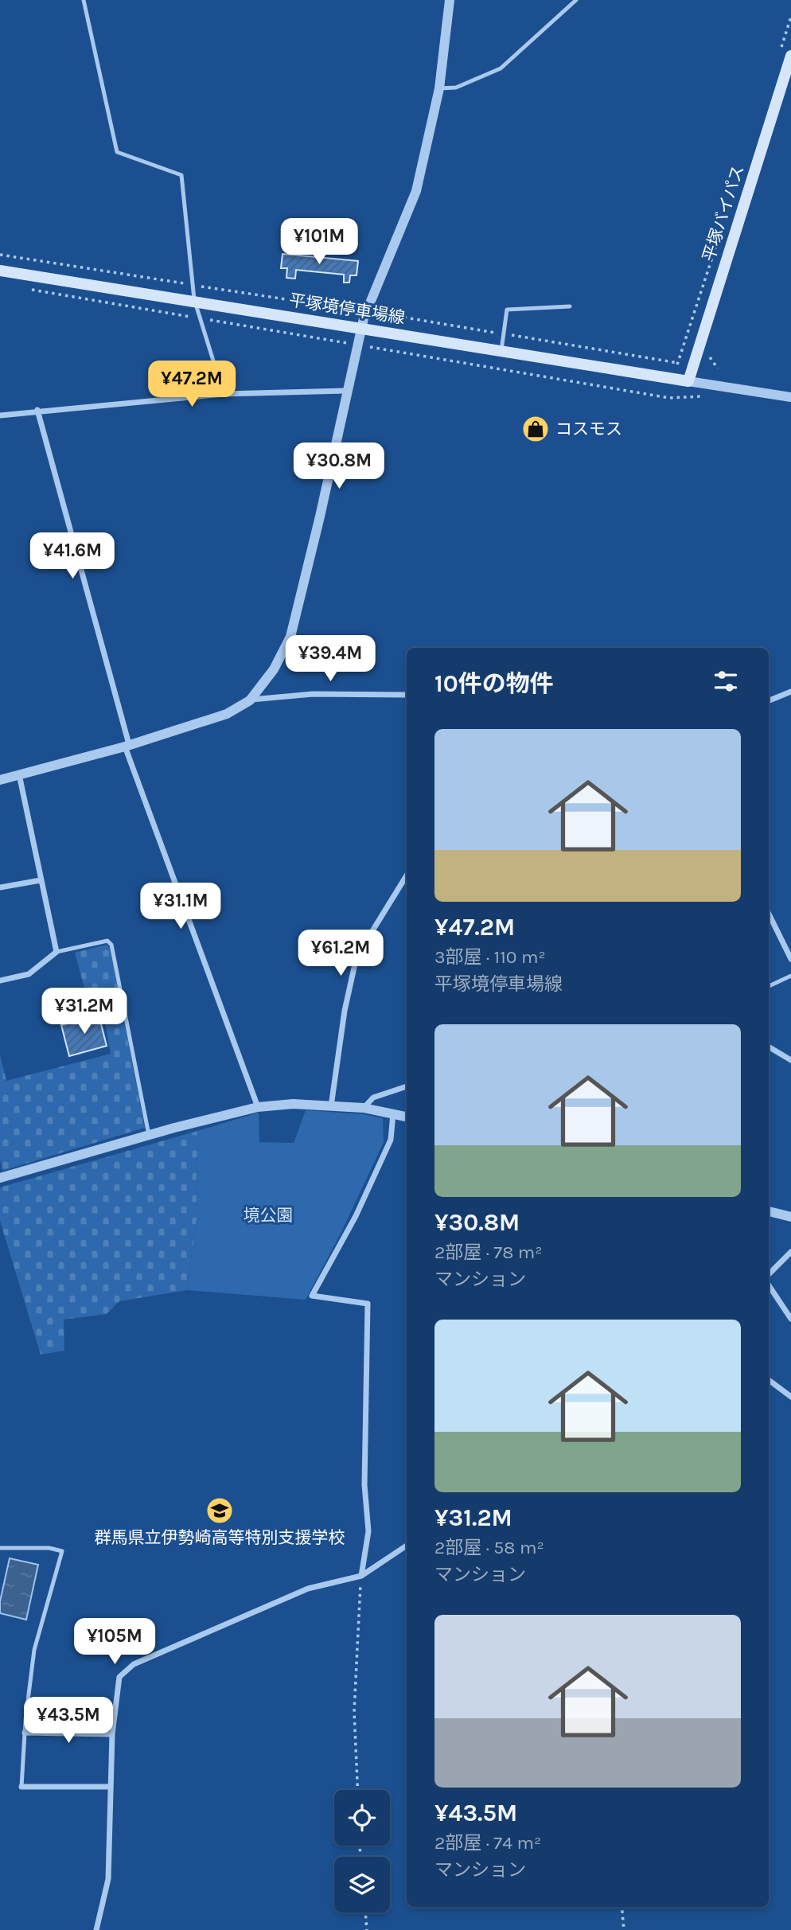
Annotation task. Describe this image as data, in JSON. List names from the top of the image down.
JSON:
{
  "streets": {
    "main road": ["平塚バイパス", "平塚境停車場線"]
  },
  "crossings": [
    ["平塚バイパス", "平塚境停車場線"]
  ],
  "parks": ["境公園"],
  "places": {
    "shop": ["コスモス"],
    "school or university": ["群馬県立伊勢崎高等特別支援学校"]
  },
  "page": {
    "price": [
      "¥101M",
      "¥47.2M",
      "¥30.8M",
      "¥41.6M",
      "¥39.4M",
      "¥31.1M",
      "¥61.2M",
      "¥31.2M",
      "¥105M",
      "¥43.5M"
    ],
    "heading": "10件の物件",
    "list": [
      {
        "name": "¥47.2M",
        "note": "3部屋 · 110 m² · 平塚境停車場線"
      },
      {
        "name": "¥30.8M",
        "note": "2部屋 · 78 m² · マンション"
      },
      {
        "name": "¥31.2M",
        "note": "2部屋 · 58 m² · マンション"
      },
      {
        "name": "¥43.5M",
        "note": "2部屋 · 74 m² · マンション"
      }
    ]
  }
}
